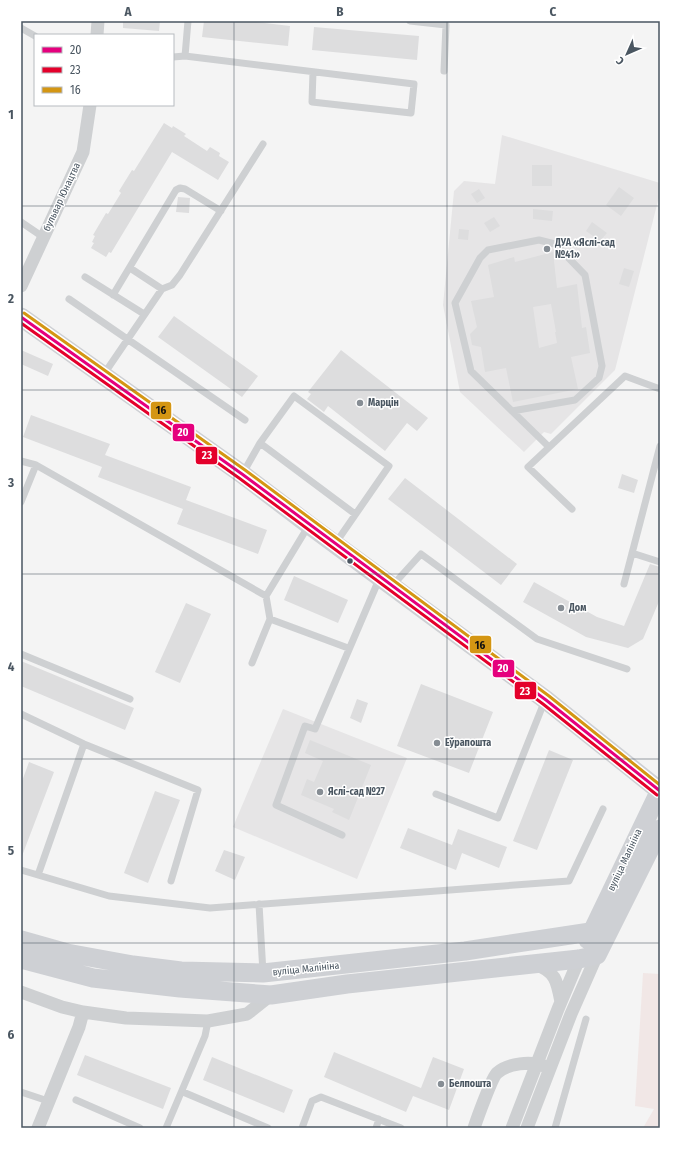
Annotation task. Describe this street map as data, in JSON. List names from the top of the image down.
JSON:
{
  "streets": {
    "main road": ["вуліца Малініна"],
    "street": ["бульвар Юнацтва"]
  },
  "places": [
    "ДУА «Яслі-сад №41»",
    "Марцін",
    "Дом",
    "Еўрапошта",
    "Яслі-сад №27",
    "Белпошта"
  ],
  "lines": ["transit line 16", "transit line 20", "transit line 23"],
  "legend": ["20", "23", "16"],
  "north": "bottom left",
  "grid": {
    "columns": ["A", "B", "C"],
    "rows": [
      "1",
      "2",
      "3",
      "4",
      "5",
      "6"
    ]
  }
}
